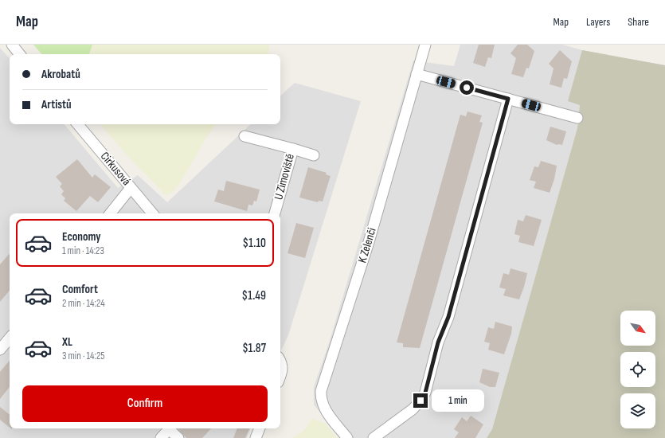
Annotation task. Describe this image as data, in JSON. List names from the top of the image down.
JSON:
{
  "streets": {
    "street": ["Cirkusová", "U Zimoviště", "K Zelenči"]
  },
  "north": "bottom right",
  "page": {
    "header": "Map",
    "nav": ["Map", "Layers", "Share"],
    "banner": ["Akrobatů", "Artistů"],
    "list": [
      {
        "name": "Economy",
        "note": "1 min · 14:23",
        "value": "$1.10"
      },
      {
        "name": "Comfort",
        "note": "2 min · 14:24",
        "value": "$1.49"
      },
      {
        "name": "XL",
        "note": "3 min · 14:25",
        "value": "$1.87"
      }
    ],
    "buttons": "Confirm",
    "bubble": "1 min"
  }
}
